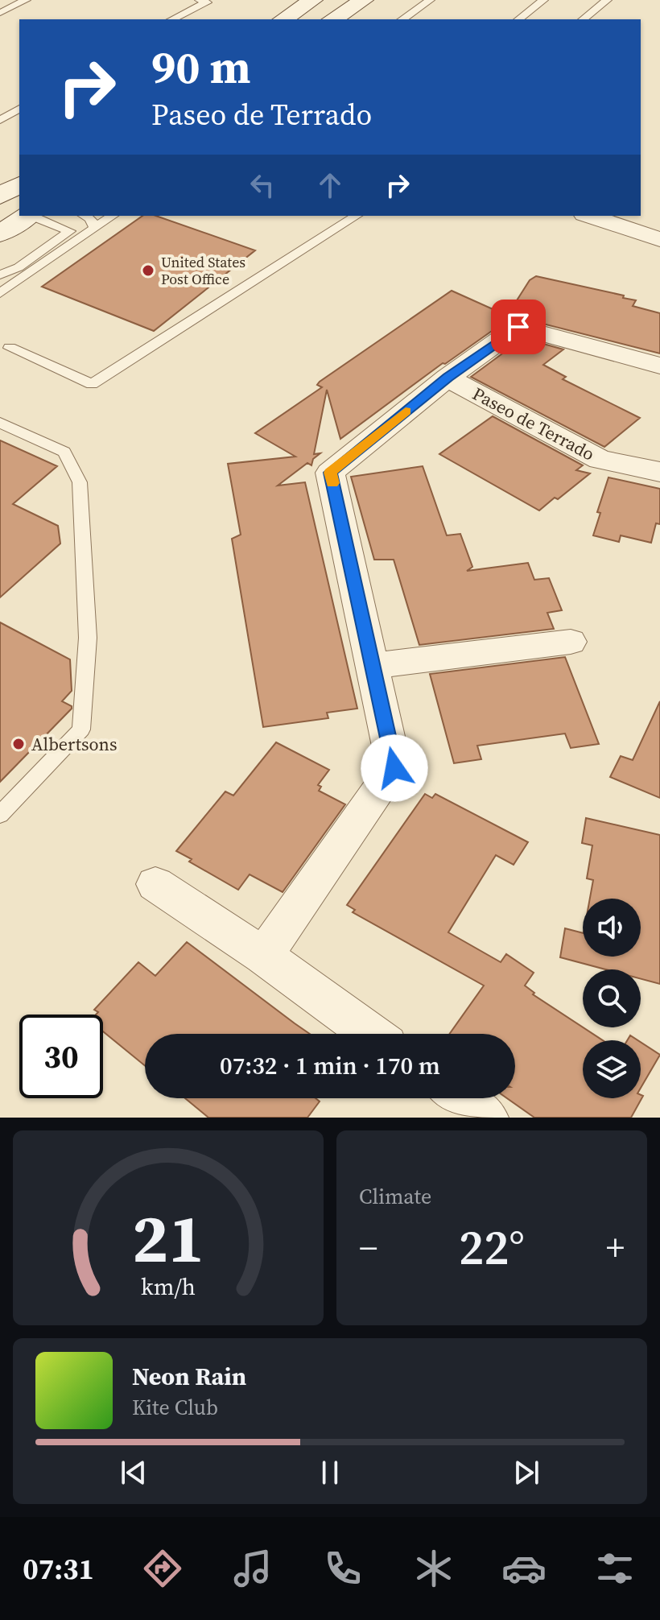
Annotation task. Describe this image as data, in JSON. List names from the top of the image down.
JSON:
{
  "streets": {
    "street": ["Paseo de Terrado"]
  },
  "places": ["United States Post Office", "Albertsons"],
  "page": {
    "turn": ["90 m", "Paseo de Terrado"],
    "limit": "30",
    "trip": "07:32 · 1 min · 170 m",
    "tile": "Climate",
    "heat": ["−", "22°", "+"],
    "song": ["Neon Rain", "Kite Club"],
    "tabs": "07:31",
    "gauge": ["21", "km/h"]
  }
}
